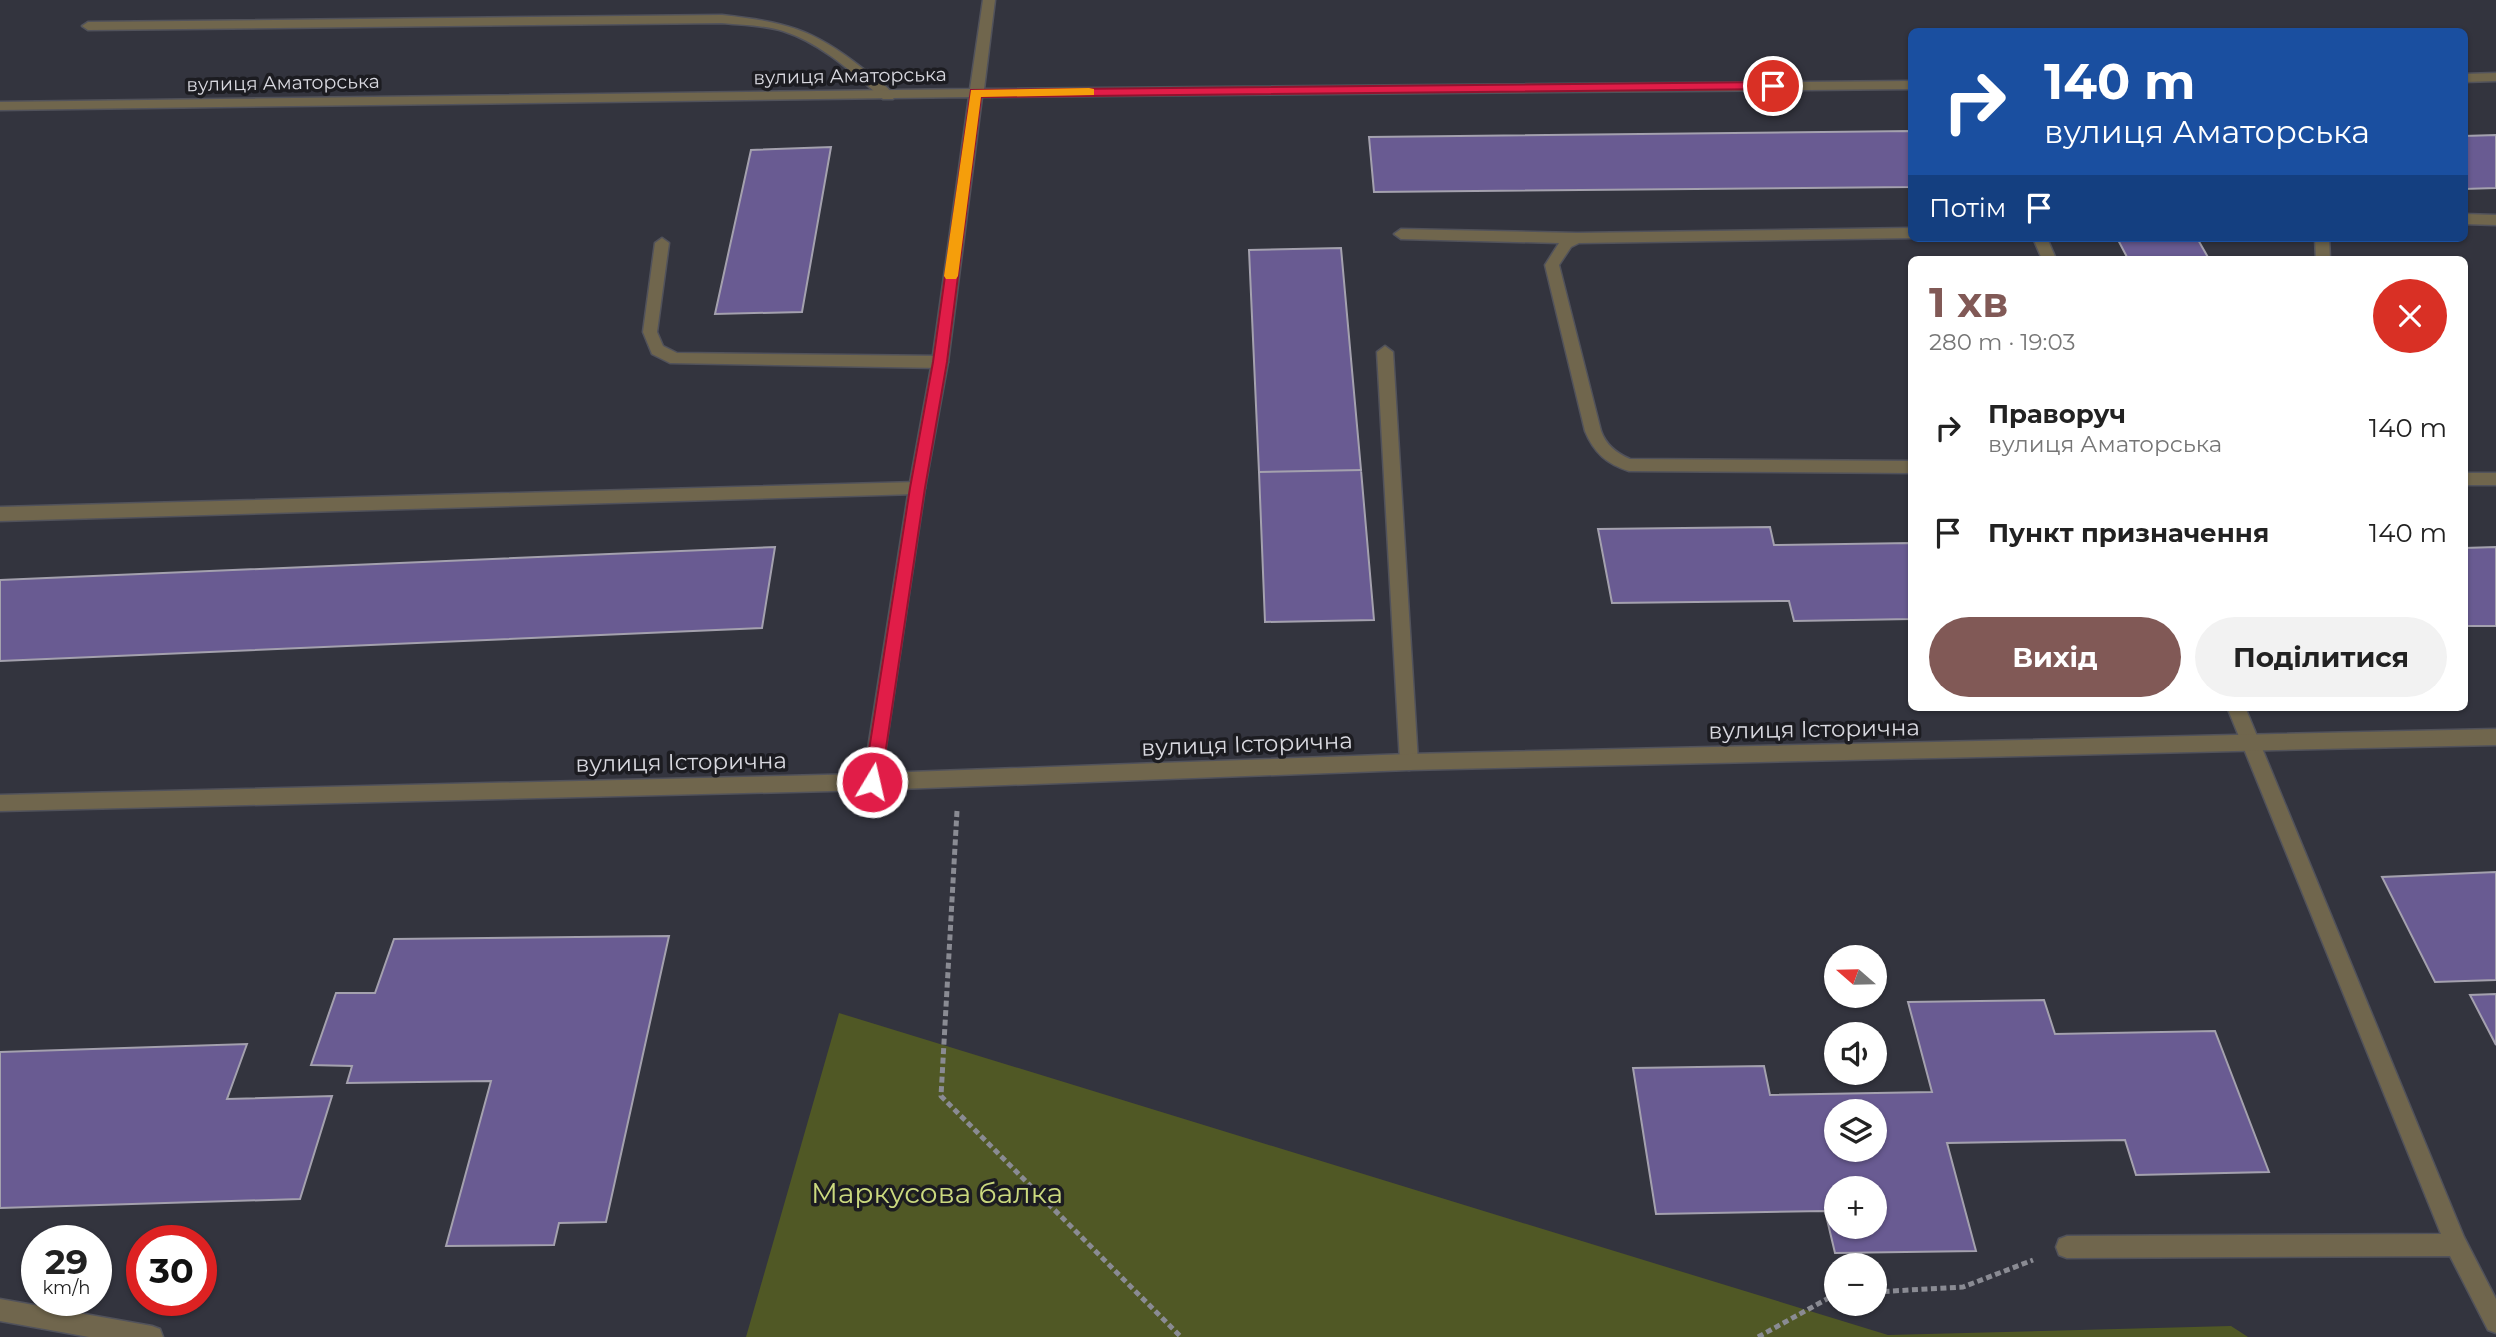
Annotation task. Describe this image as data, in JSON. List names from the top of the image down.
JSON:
{
  "streets": {
    "street": ["вулиця Аматорська", "вулиця Історична"]
  },
  "parks": ["Маркусова балка"],
  "north": "left",
  "page": {
    "turn": ["140 m", "вулиця Аматорська"],
    "then": "Потім",
    "heading": ["1 хв", "280 m · 19:03"],
    "list": [
      {
        "name": "Праворуч",
        "note": "вулиця Аматорська",
        "value": "140 m"
      },
      {
        "name": "Пункт призначення",
        "value": "140 m"
      }
    ],
    "buttons": ["Вихід", "Поділитися"],
    "map_buttons": ["+", "−"],
    "speed": "29 km/h",
    "limit": "30"
  }
}
